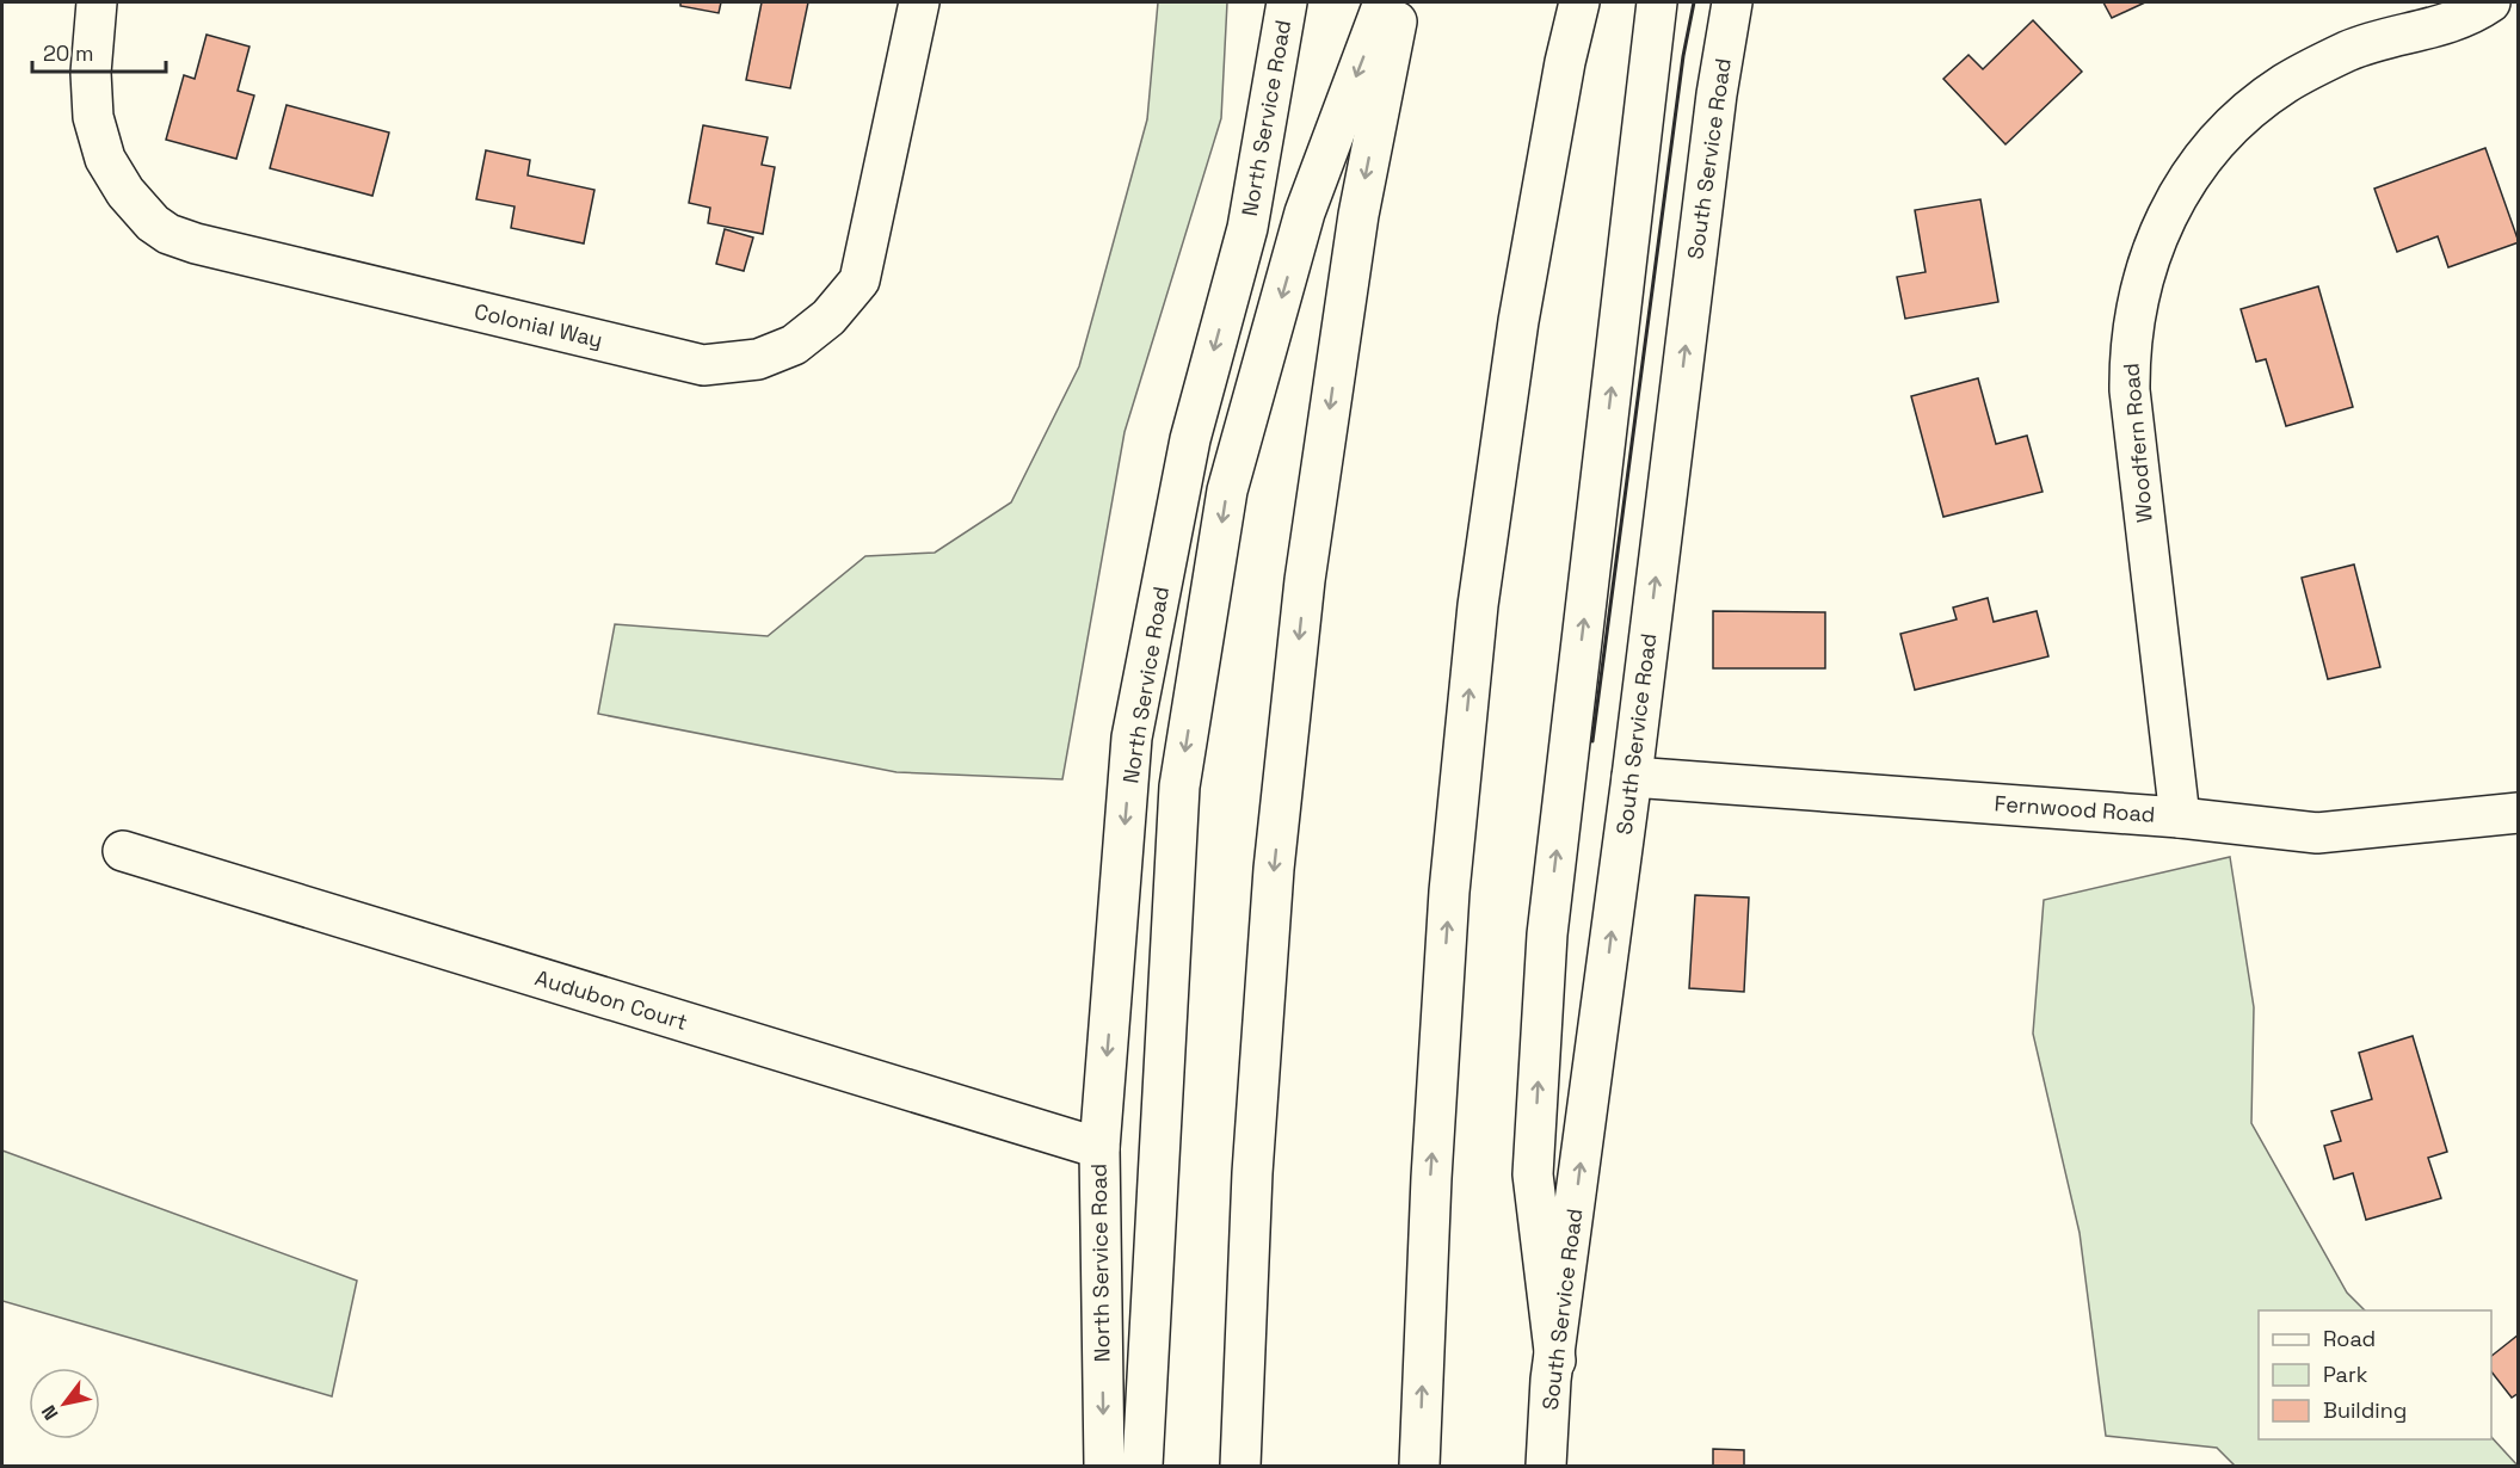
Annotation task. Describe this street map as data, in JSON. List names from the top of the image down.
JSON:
{
  "streets": {
    "main road": [
      "North Service Road",
      "South Service Road",
      "Colonial Way",
      "Woodfern Road",
      "Fernwood Road",
      "Audubon Court"
    ]
  },
  "crossings": [
    ["North Service Road", "Audubon Court"],
    ["South Service Road", "Fernwood Road"],
    ["Woodfern Road", "Fernwood Road"]
  ],
  "legend": ["Road", "Park", "Building"],
  "scale_bar": "20 m",
  "north": "bottom left"
}
